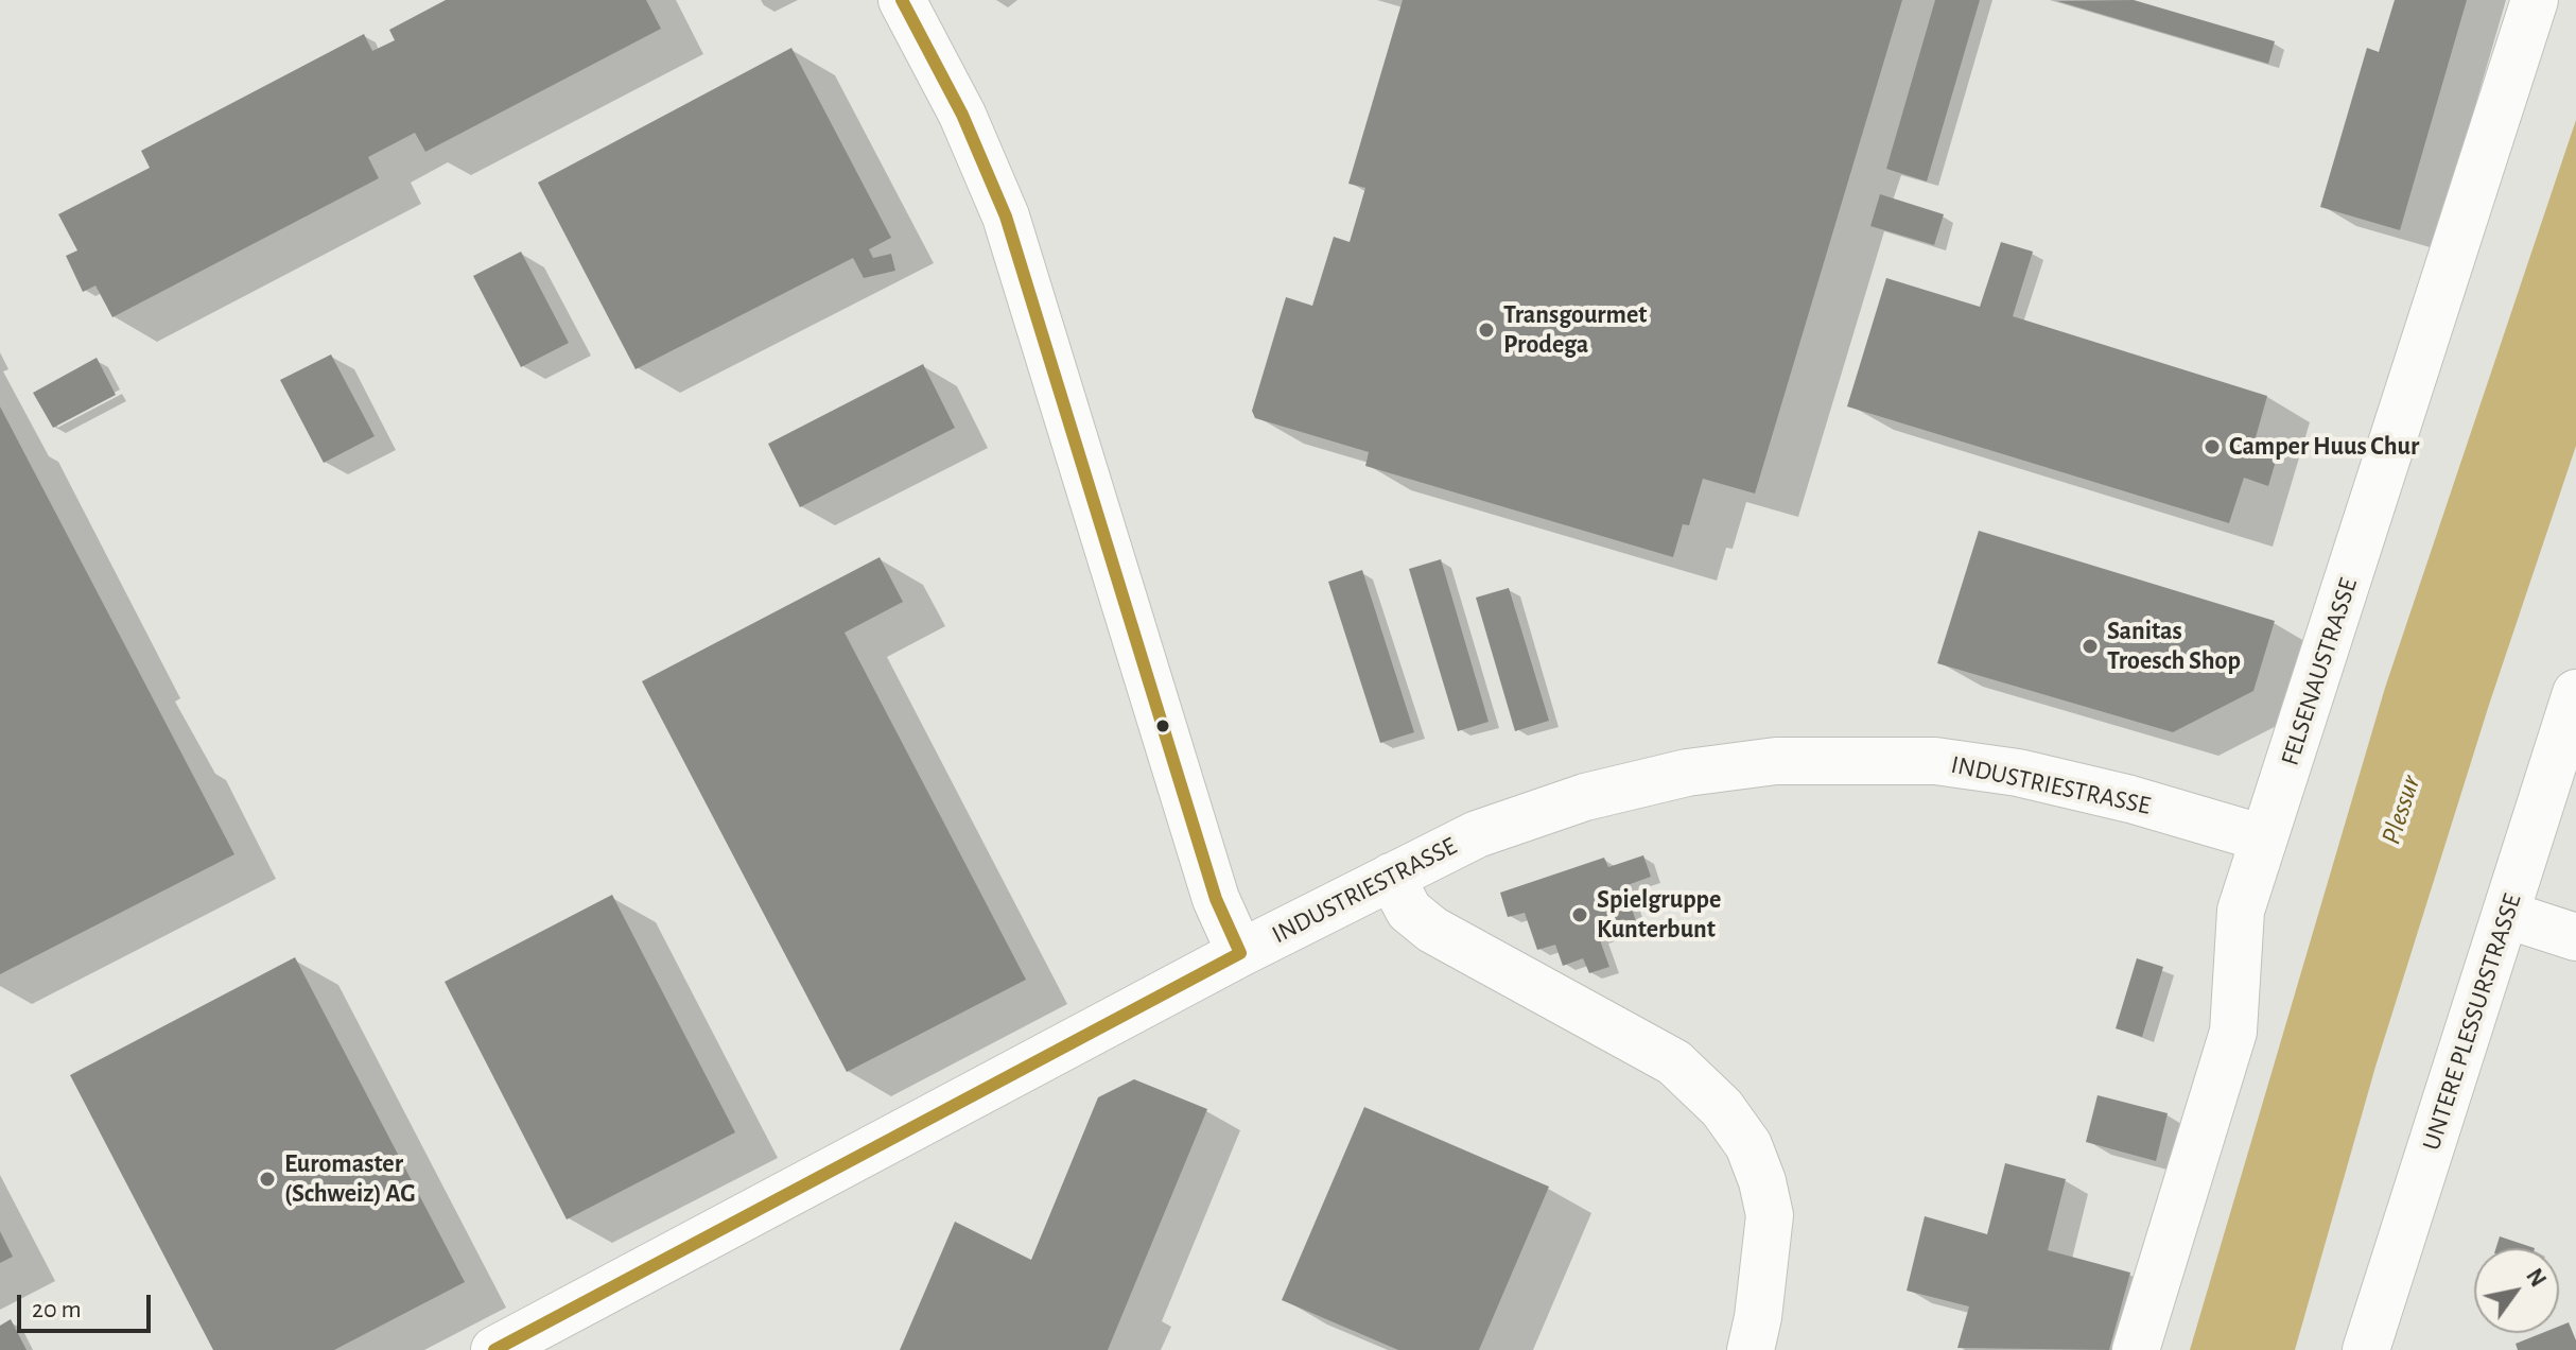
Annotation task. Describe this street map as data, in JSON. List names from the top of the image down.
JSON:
{
  "streets": {
    "street": ["FELSENAUSTRASSE", "INDUSTRIESTRASSE", "UNTERE PLESSURSTRASSE"]
  },
  "crossings": [
    ["FELSENAUSTRASSE", "INDUSTRIESTRASSE"]
  ],
  "water": ["Plessur"],
  "places": [
    "Transgourmet Prodega",
    "Camper Huus Chur",
    "Sanitas Troesch Shop",
    "Spielgruppe Kunterbunt",
    "Euromaster (Schweiz) AG"
  ],
  "scale_bar": "20 m",
  "north": "top right"
}
